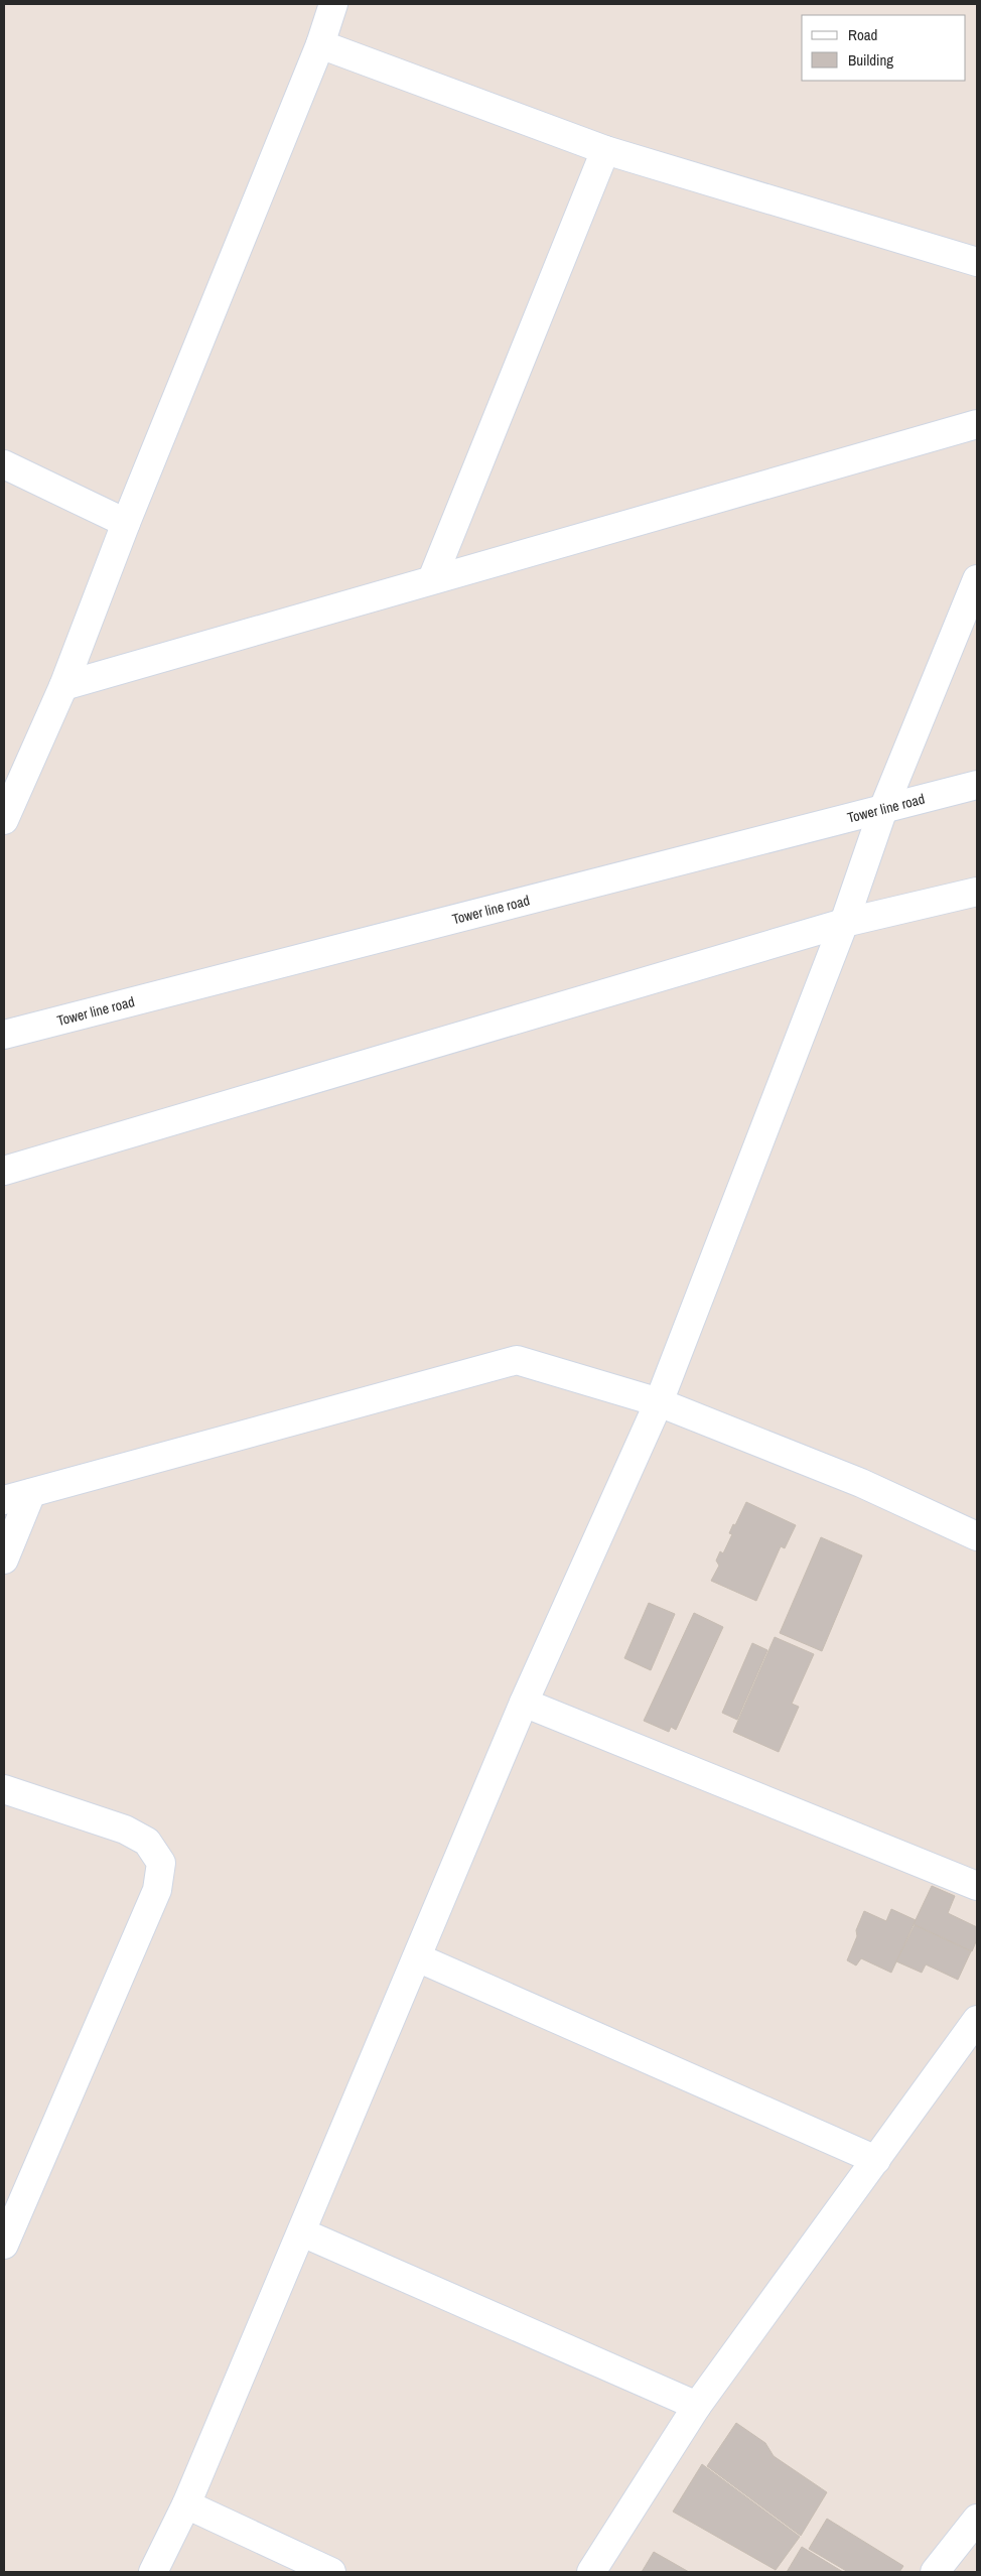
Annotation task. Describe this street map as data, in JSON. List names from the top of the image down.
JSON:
{
  "streets": {
    "street": ["Tower line road"]
  },
  "legend": ["Road", "Building"]
}
